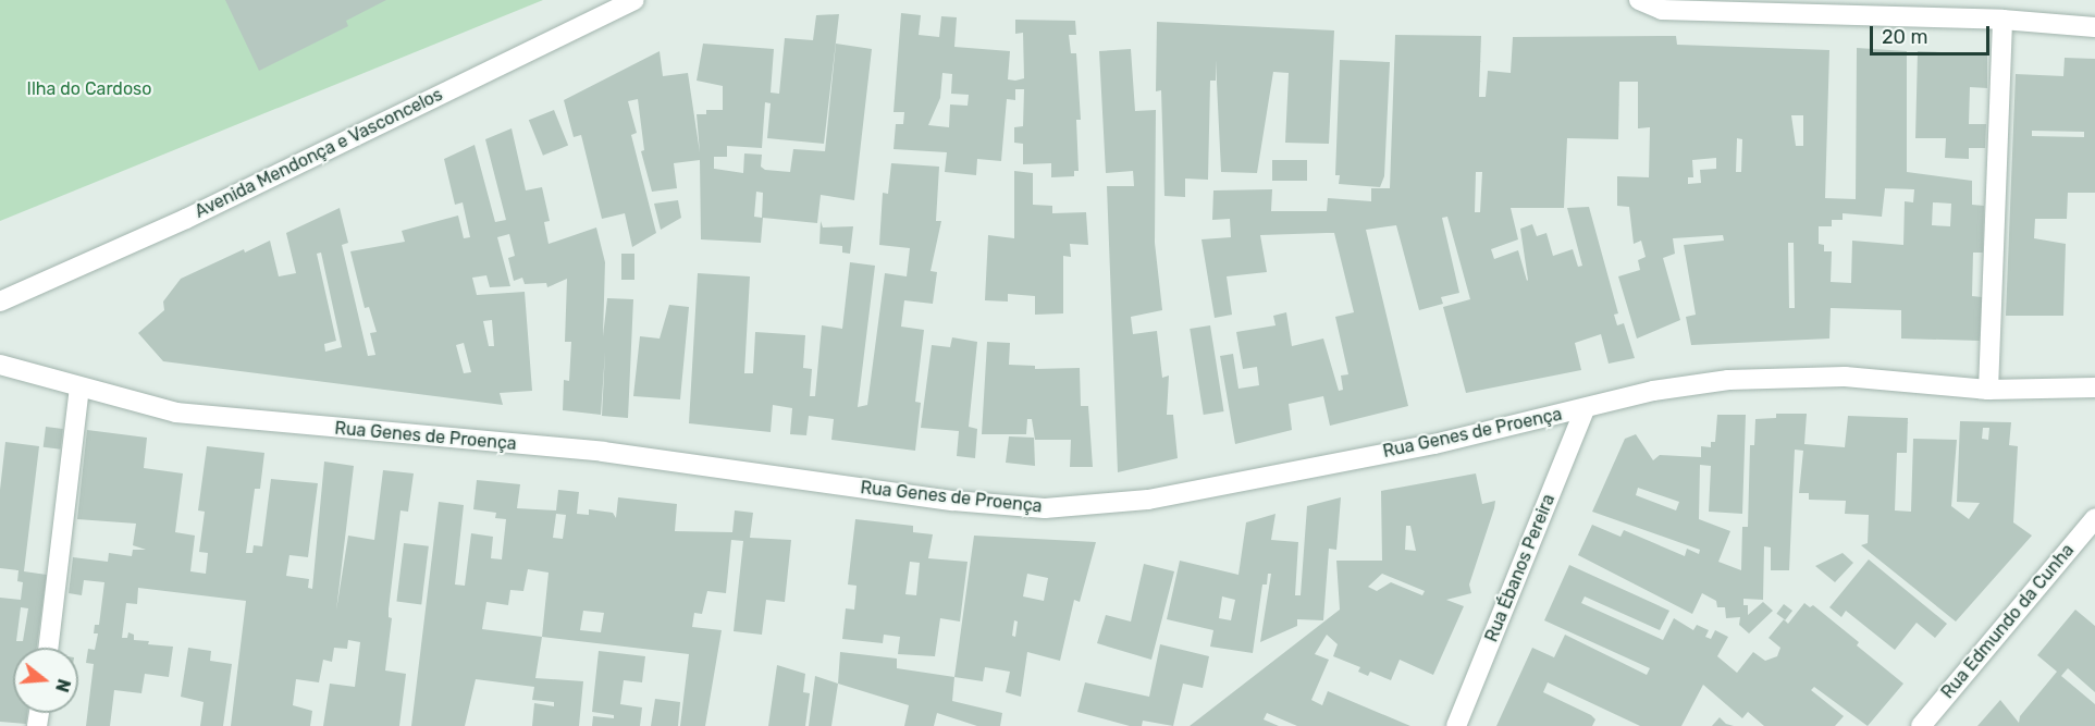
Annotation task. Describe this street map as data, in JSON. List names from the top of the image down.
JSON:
{
  "streets": {
    "street": [
      "Avenida Mendonça e Vasconcelos",
      "Rua Genes de Proença",
      "Rua Ébanos Pereira",
      "Rua Edmundo da Cunha"
    ]
  },
  "crossings": [
    ["Rua Genes de Proença", "Rua Ébanos Pereira"]
  ],
  "parks": ["Ilha do Cardoso"],
  "scale_bar": "20 m",
  "north": "right"
}
